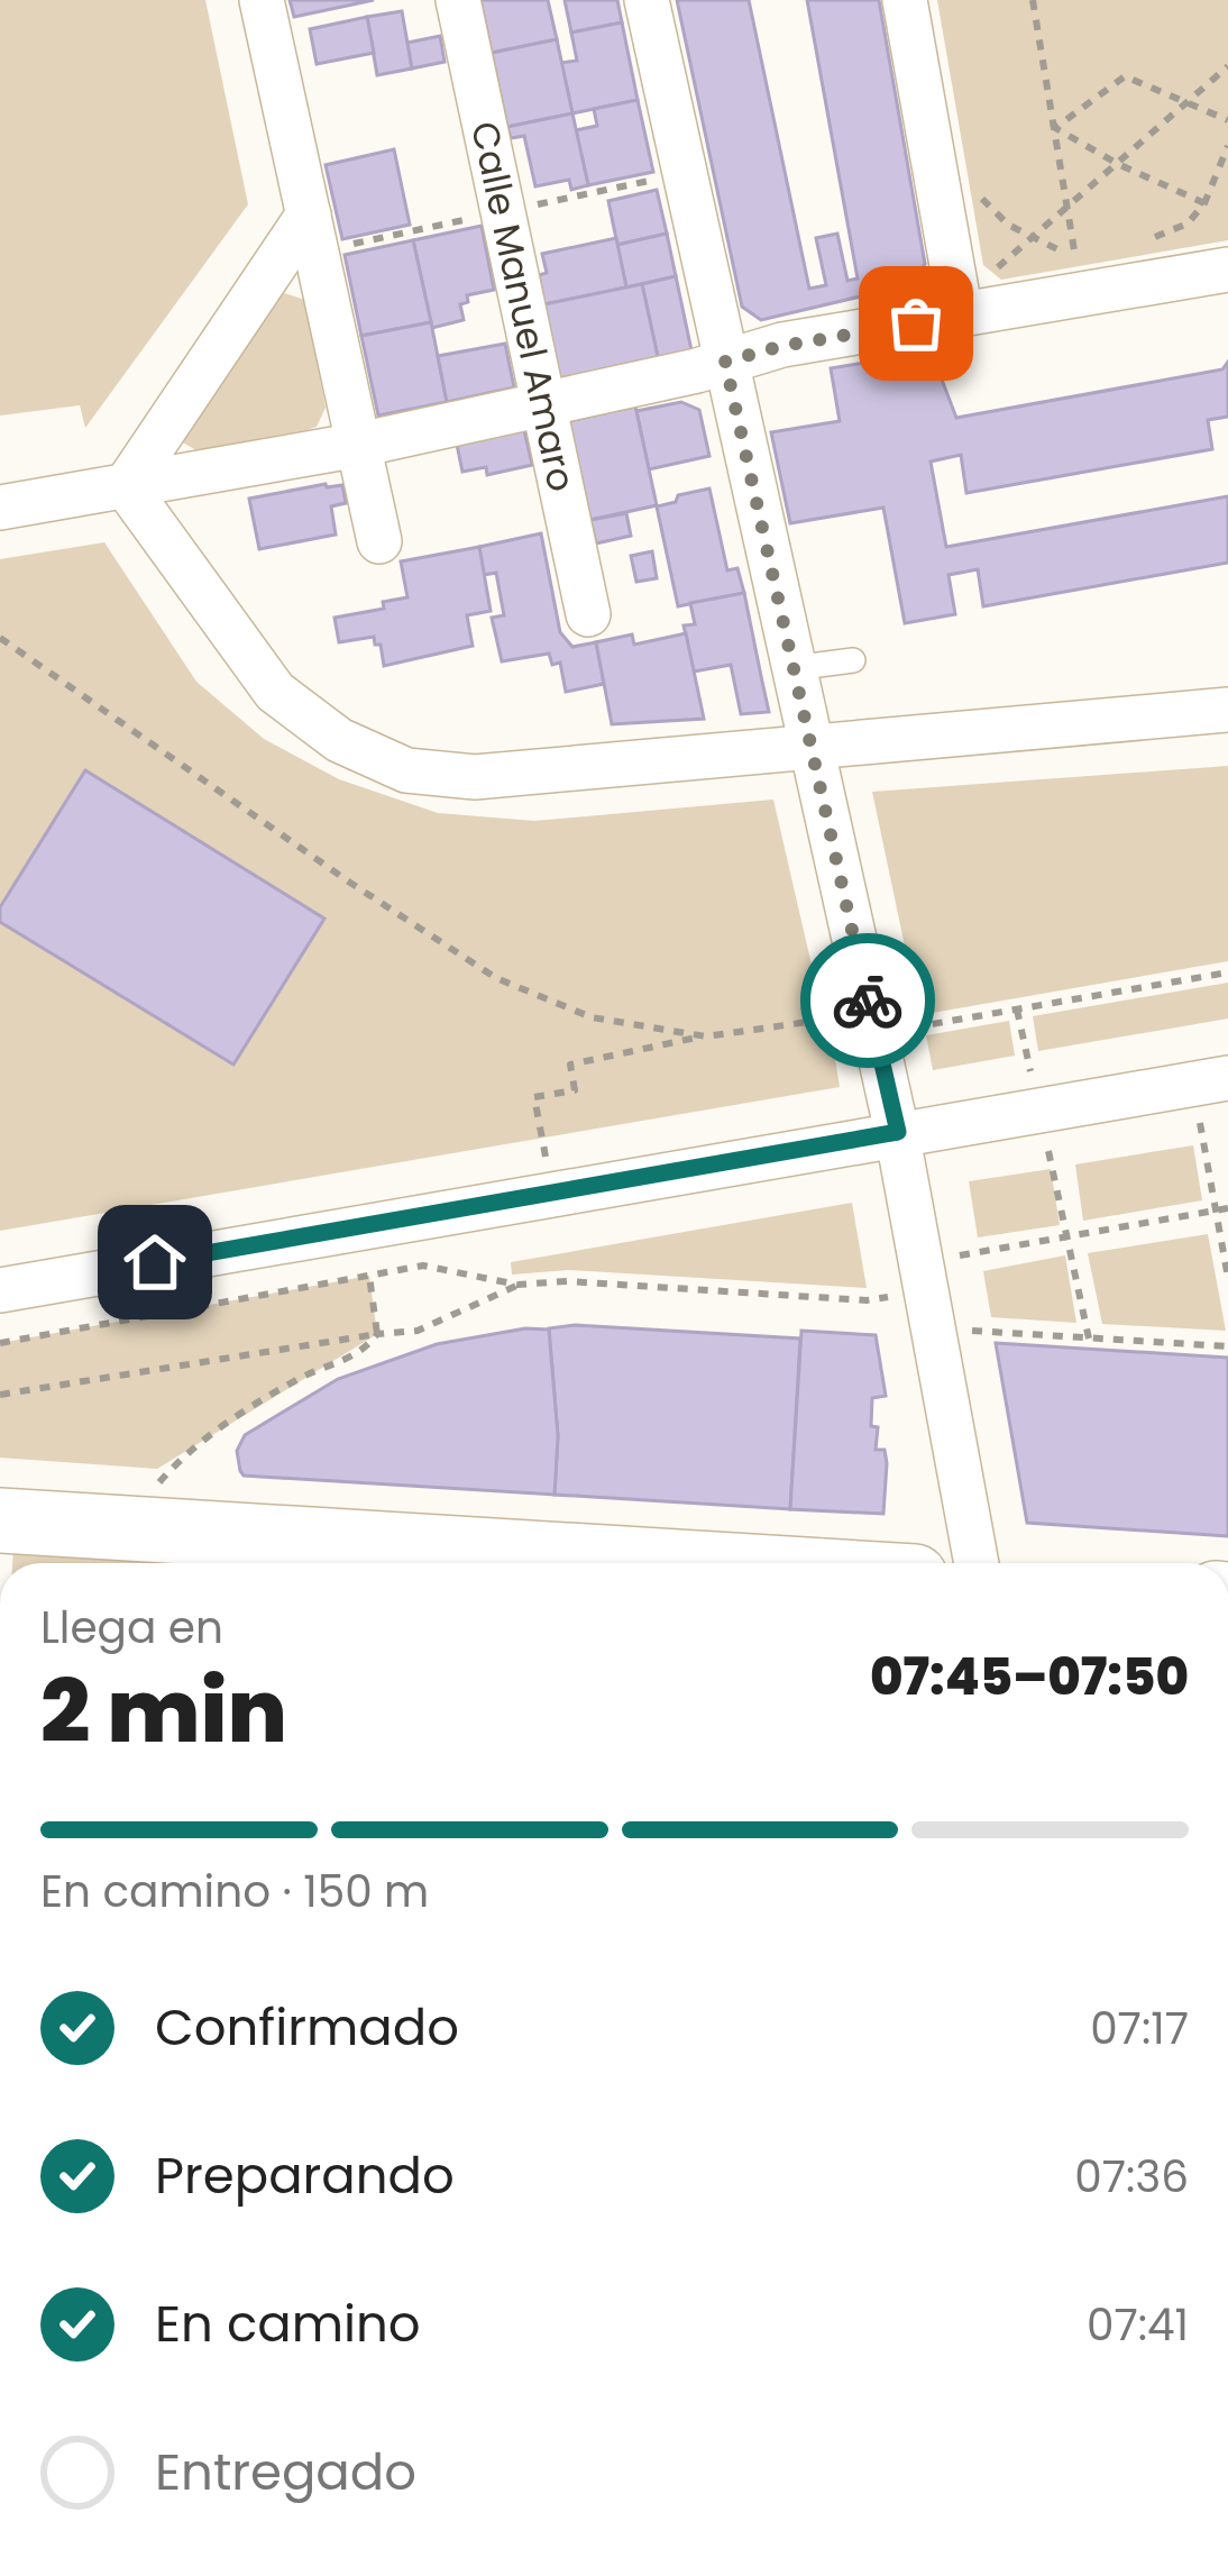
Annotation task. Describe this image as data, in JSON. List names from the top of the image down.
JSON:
{
  "streets": {
    "street": ["Calle Manuel Amaro"]
  },
  "page": {
    "heading": ["2 min", "Llega en", "07:45–07:50"],
    "bar": "En camino · 150 m",
    "list": [
      ["Confirmado", "07:17"],
      ["Preparando", "07:36"],
      ["En camino", "07:41"],
      "Entregado"
    ]
  }
}
